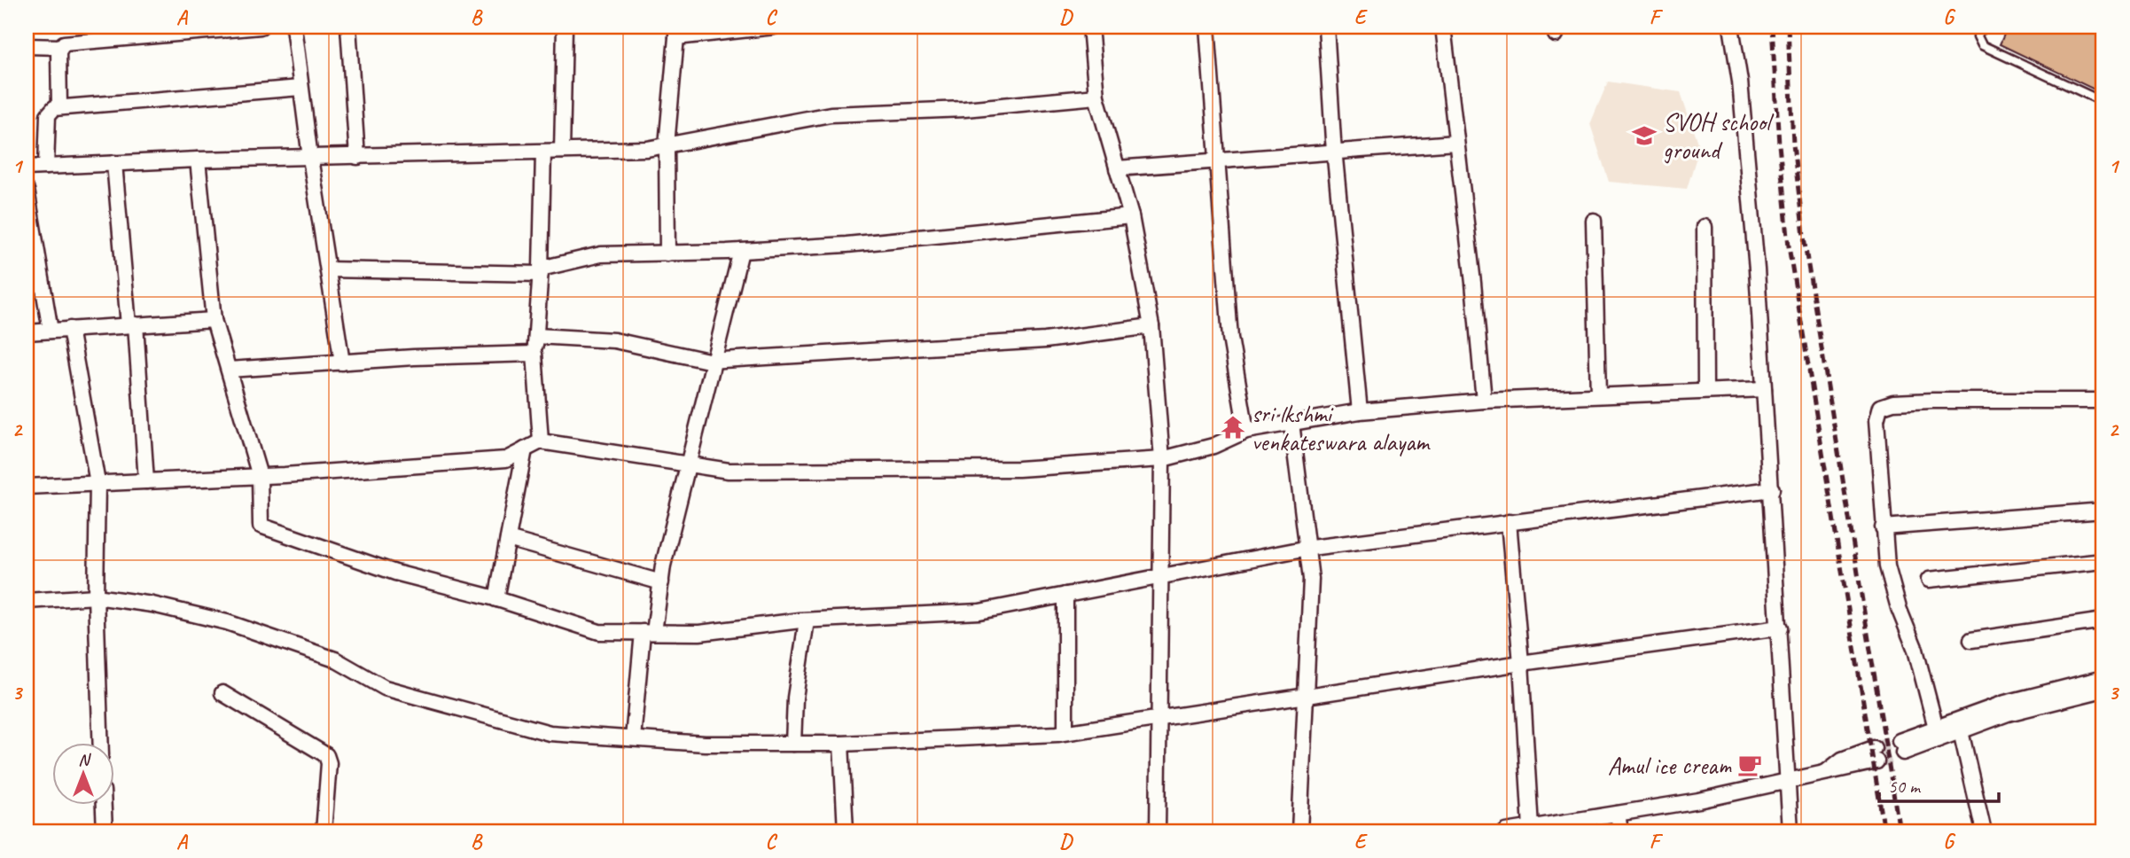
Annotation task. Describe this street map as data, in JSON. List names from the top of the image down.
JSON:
{
  "places": {
    "school or university": ["SVOH school ground"],
    "temple": ["sri lkshmi venkateswara alayam"],
    "cafe": ["Amul ice cream"]
  },
  "scale_bar": "50 m",
  "north": "top",
  "grid": {
    "columns": [
      "A",
      "B",
      "C",
      "D",
      "E",
      "F",
      "G"
    ],
    "rows": ["1", "2", "3"]
  }
}
